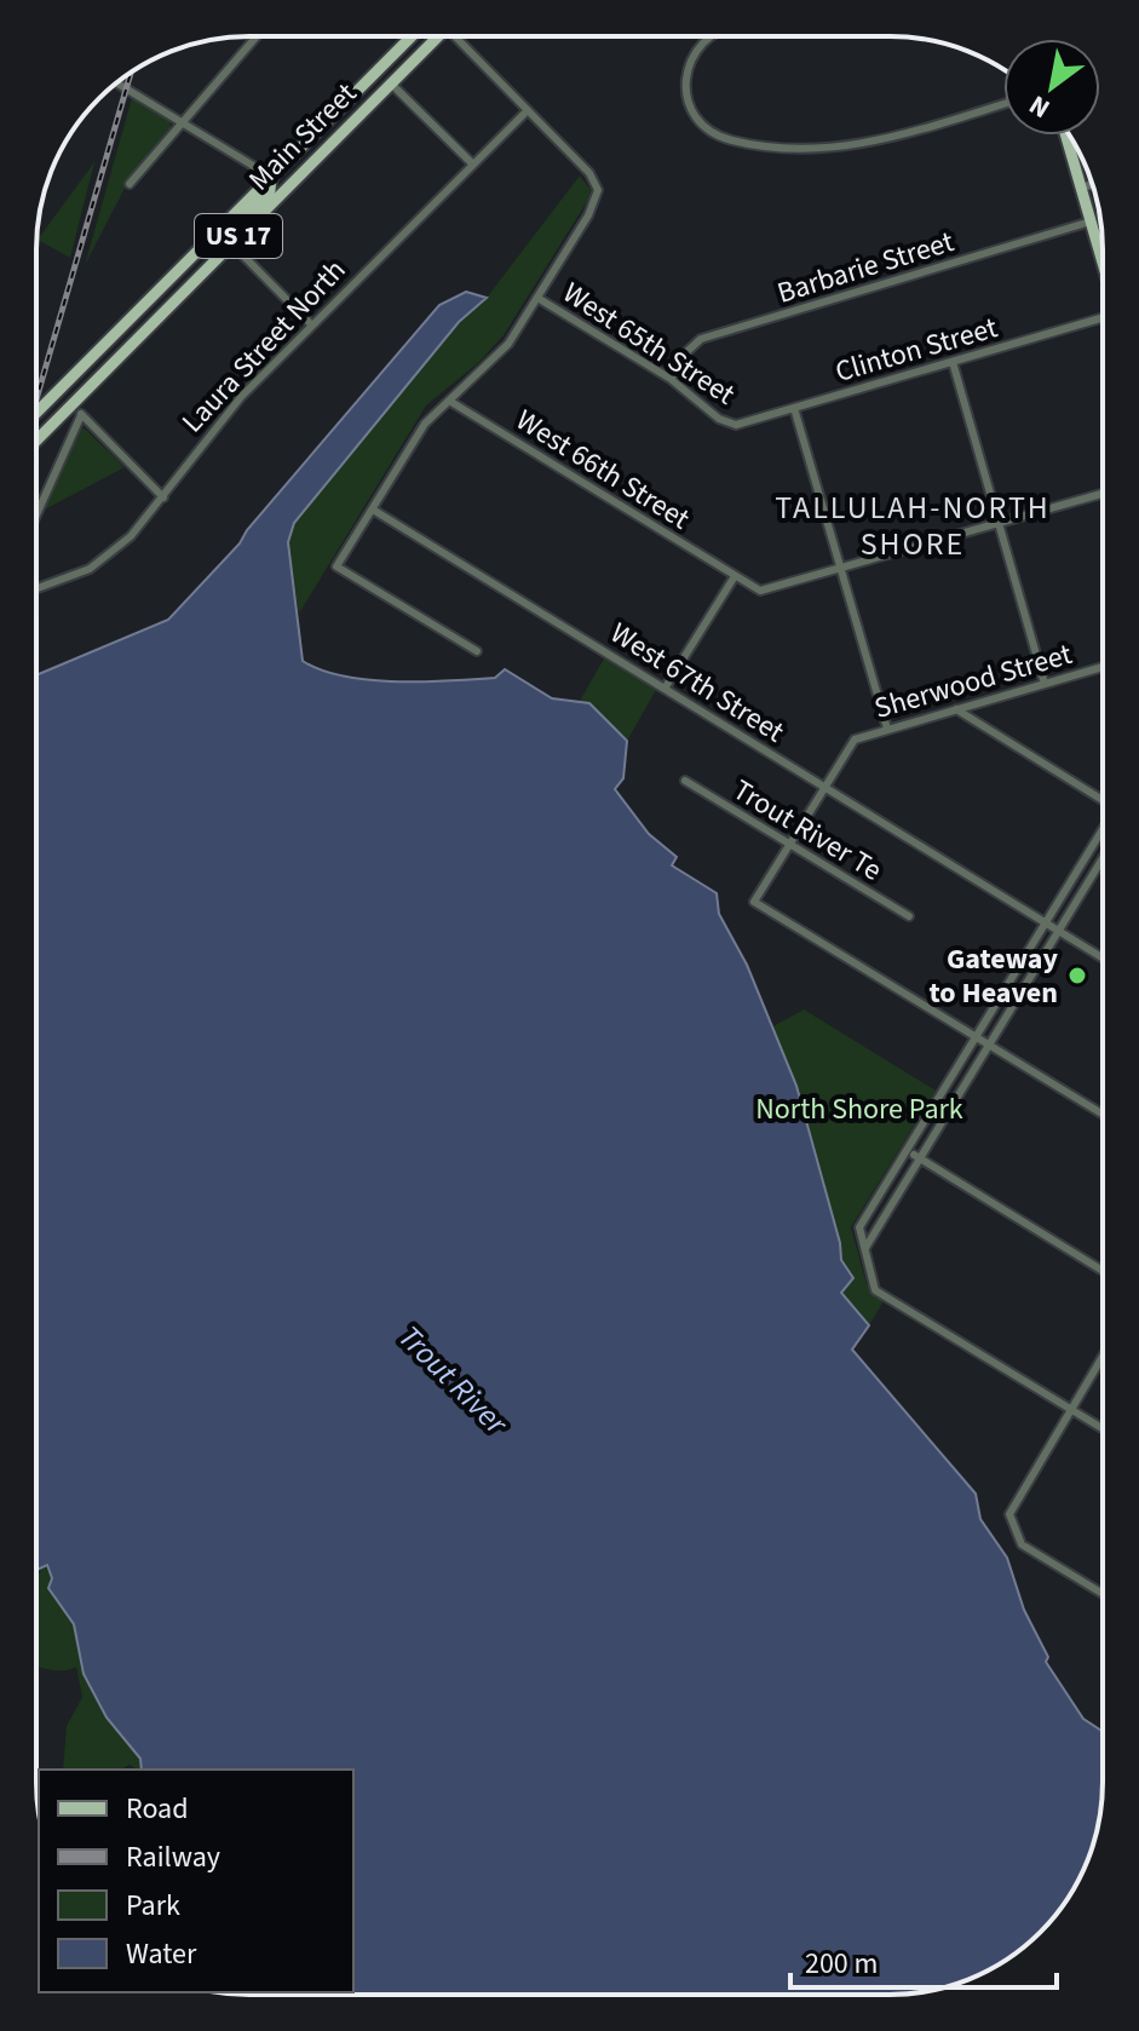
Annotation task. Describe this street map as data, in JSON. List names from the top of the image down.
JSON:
{
  "streets": {
    "main road": ["Main Street", "US 17"],
    "street": [
      "Barbarie Street",
      "West 65th Street",
      "Laura Street North",
      "Clinton Street",
      "West 66th Street",
      "Sherwood Street",
      "West 67th Street",
      "Trout River Te"
    ]
  },
  "crossings": [
    ["Barbarie Street", "West 65th Street"],
    ["West 65th Street", "Clinton Street"],
    ["Sherwood Street", "West 67th Street"]
  ],
  "districts": ["TALLULAH-NORTH SHORE"],
  "water": ["Trout River"],
  "parks": ["North Shore Park"],
  "places": ["Gateway to Heaven"],
  "legend": [
    "Road",
    "Railway",
    "Park",
    "Water"
  ],
  "scale_bar": "200 m",
  "north": "bottom left"
}
